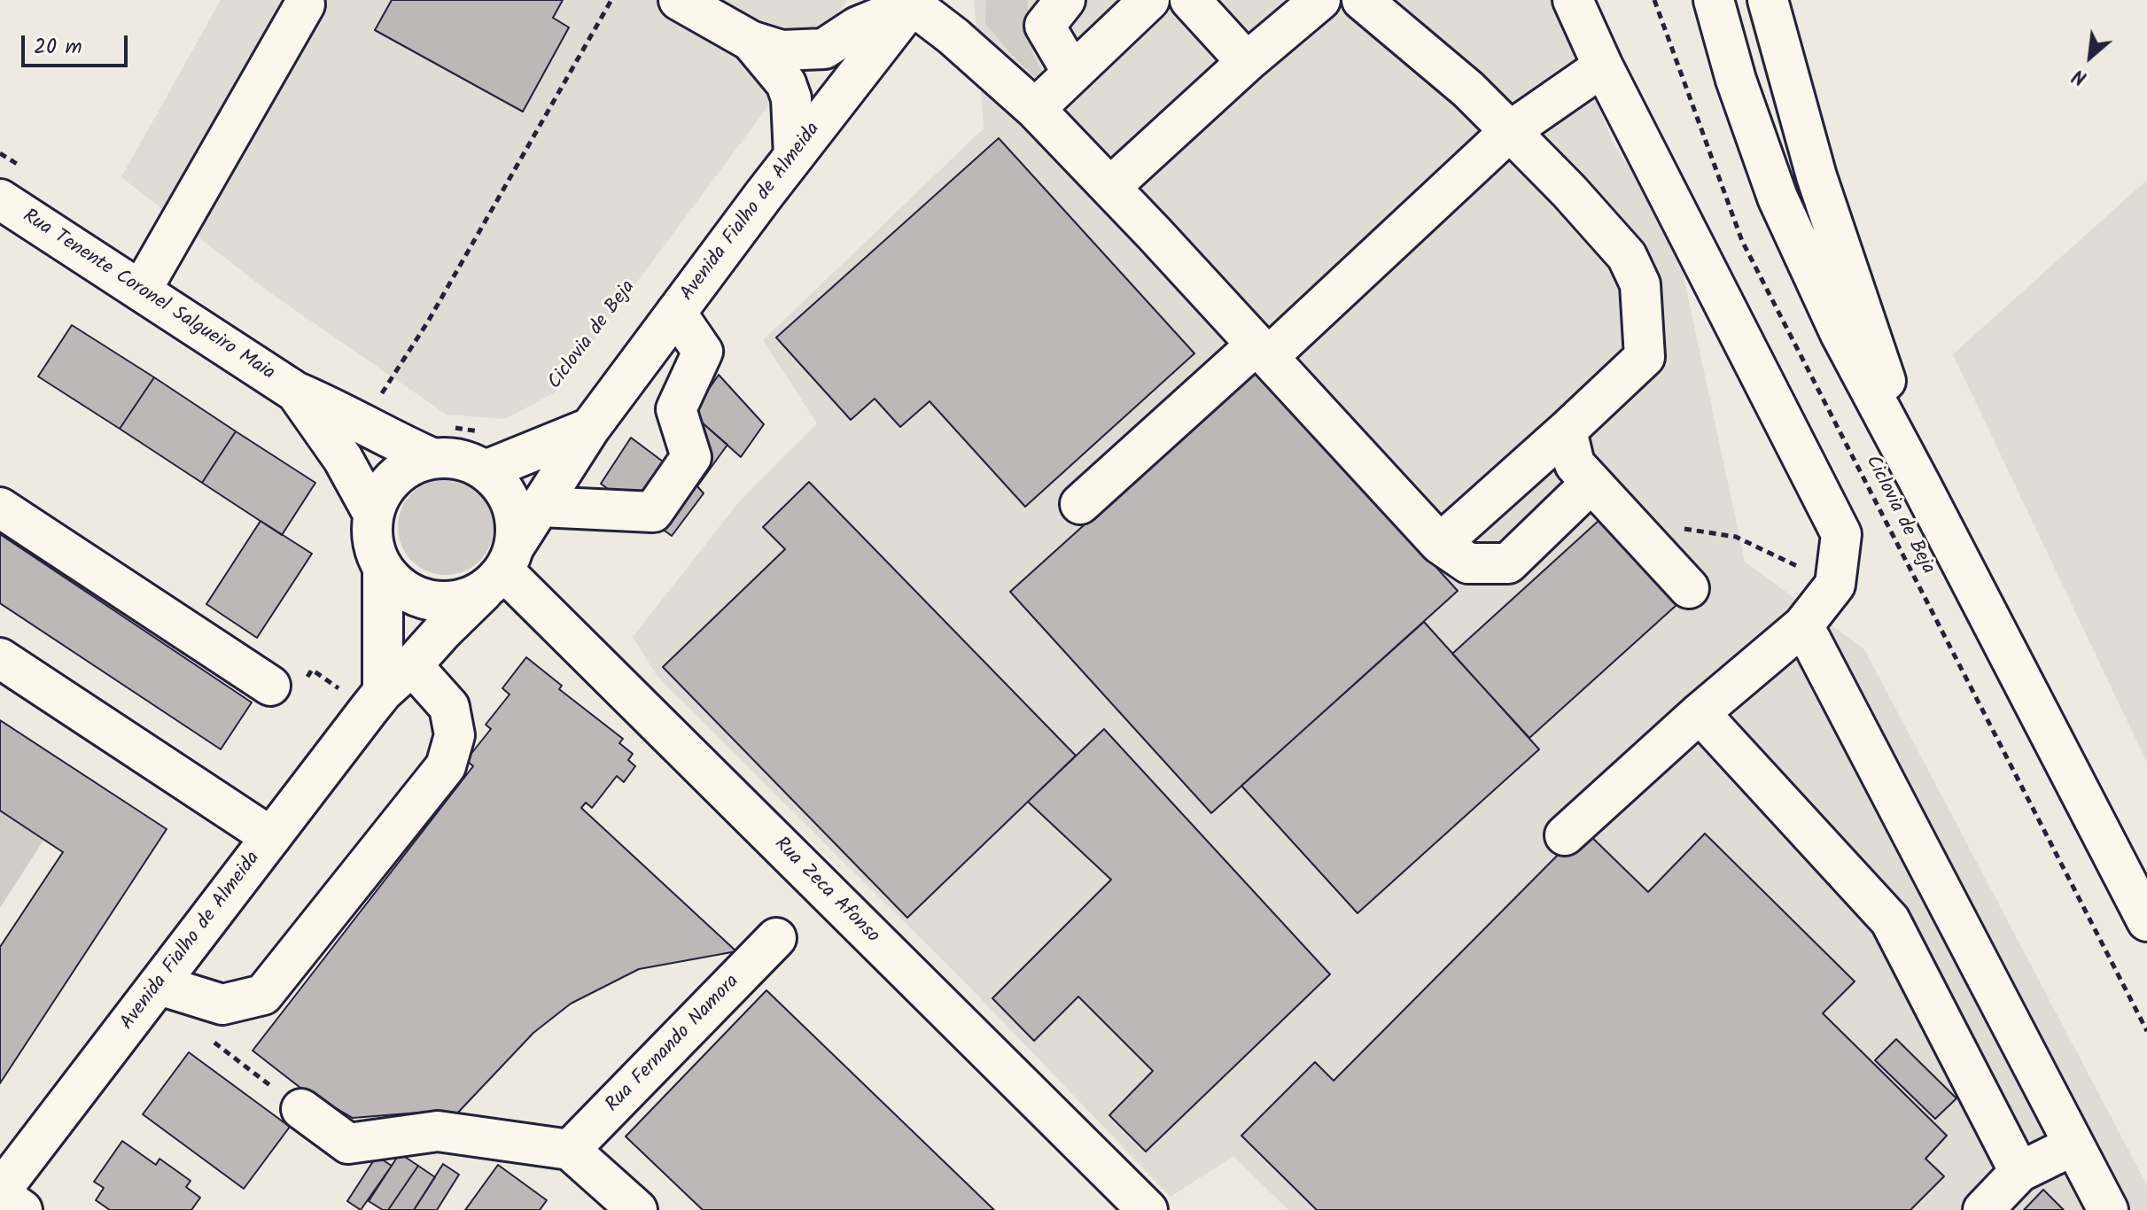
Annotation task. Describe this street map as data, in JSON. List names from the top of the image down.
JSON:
{
  "streets": {
    "main road": [
      "Avenida Fialho de Almeida",
      "Rua Tenente Coronel Salgueiro Maia",
      "Rua Zeca Afonso",
      "Rua Fernando Namora"
    ],
    "path": ["Ciclovia de Beja"]
  },
  "crossings": [
    ["Avenida Fialho de Almeida", "Rua Tenente Coronel Salgueiro Maia"],
    ["Avenida Fialho de Almeida", "Rua Zeca Afonso"],
    ["Rua Tenente Coronel Salgueiro Maia", "Rua Zeca Afonso"]
  ],
  "scale_bar": "20 m",
  "north": "bottom left"
}
